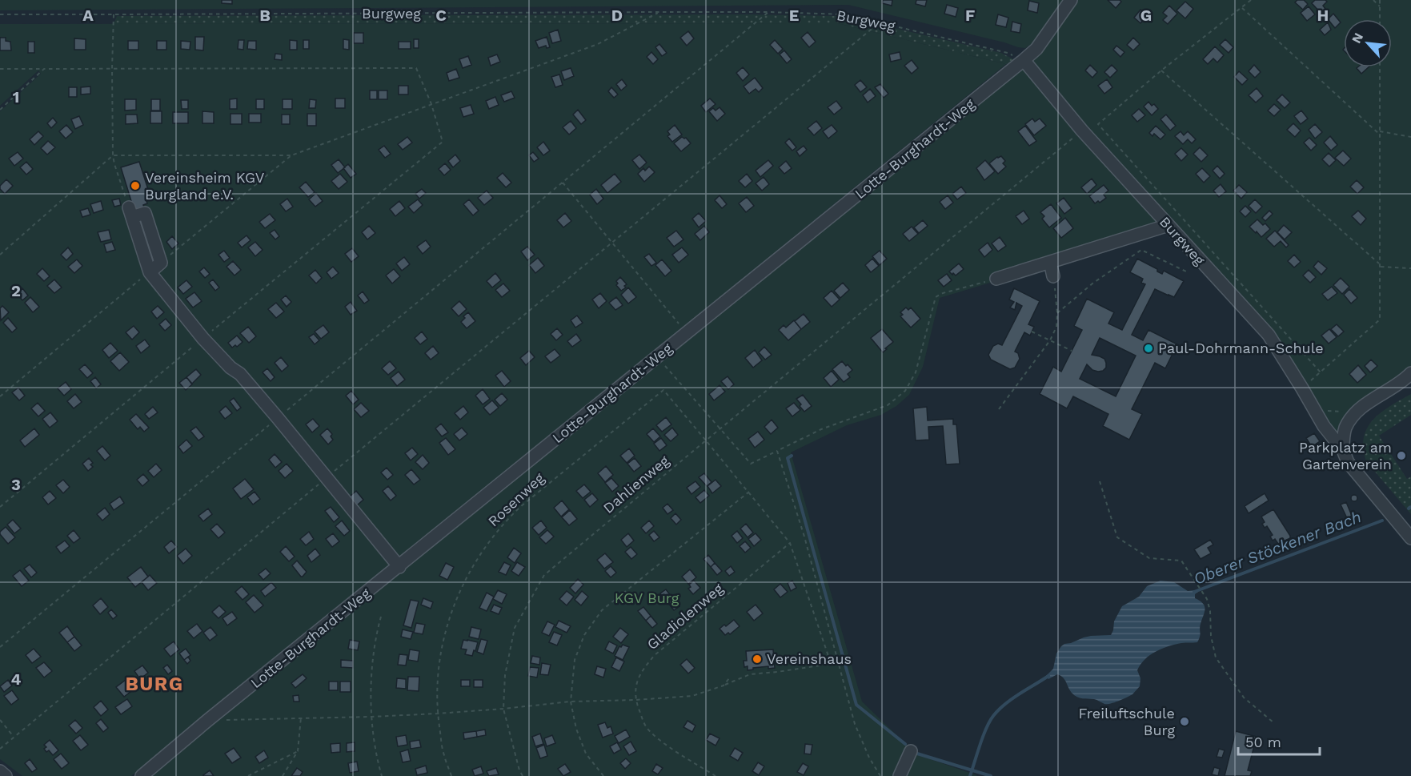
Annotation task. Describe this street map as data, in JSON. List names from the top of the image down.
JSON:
{
  "streets": {
    "street": ["Burgweg", "Lotte-Burghardt-Weg"],
    "path": ["Dahlienweg", "Rosenweg", "Gladiolenweg"]
  },
  "crossings": [
    ["Burgweg", "Lotte-Burghardt-Weg"],
    ["Dahlienweg", "Rosenweg"]
  ],
  "districts": ["BURG"],
  "water": ["Oberer Stöckener Bach"],
  "parks": ["KGV Burg"],
  "places": [
    "Vereinsheim KGV Burgland e.V.",
    "Paul-Dohrmann-Schule",
    "Parkplatz am Gartenverein",
    "Vereinshaus",
    "Freiluftschule Burg"
  ],
  "scale_bar": "50 m",
  "north": "top left",
  "grid": {
    "columns": [
      "A",
      "B",
      "C",
      "D",
      "E",
      "F",
      "G",
      "H"
    ],
    "rows": [
      "1",
      "2",
      "3",
      "4"
    ]
  }
}
